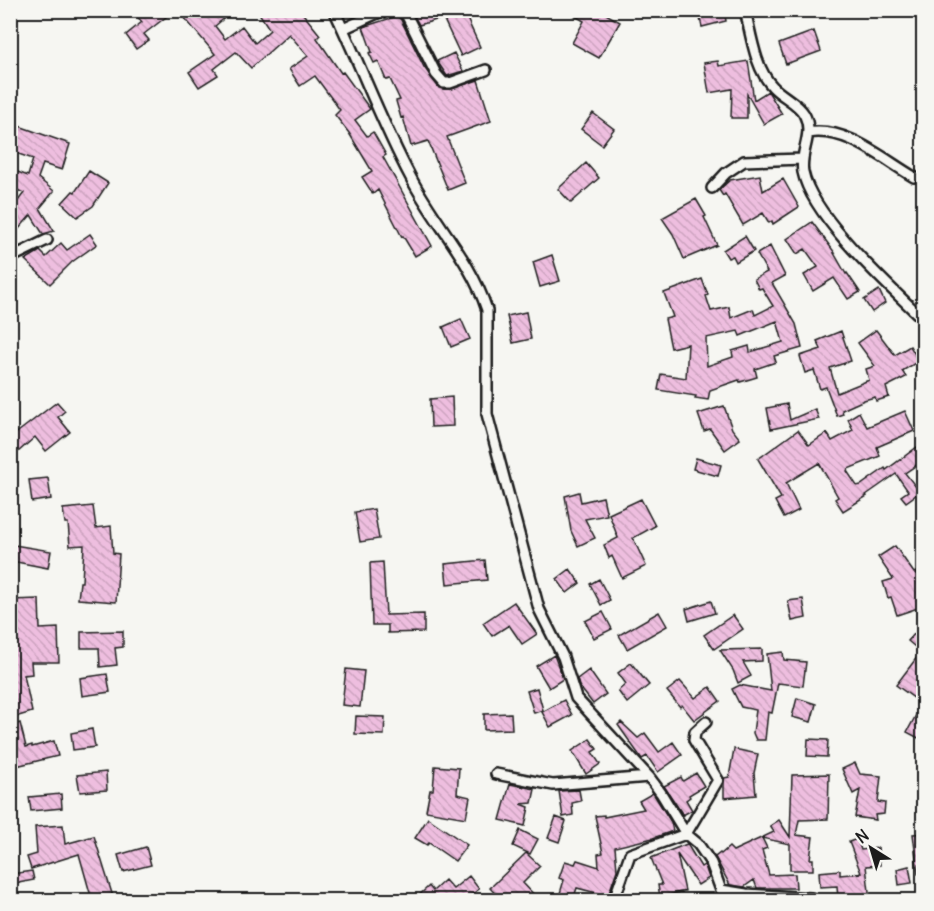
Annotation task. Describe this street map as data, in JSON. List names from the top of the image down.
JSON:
{
  "north": "top left"
}
